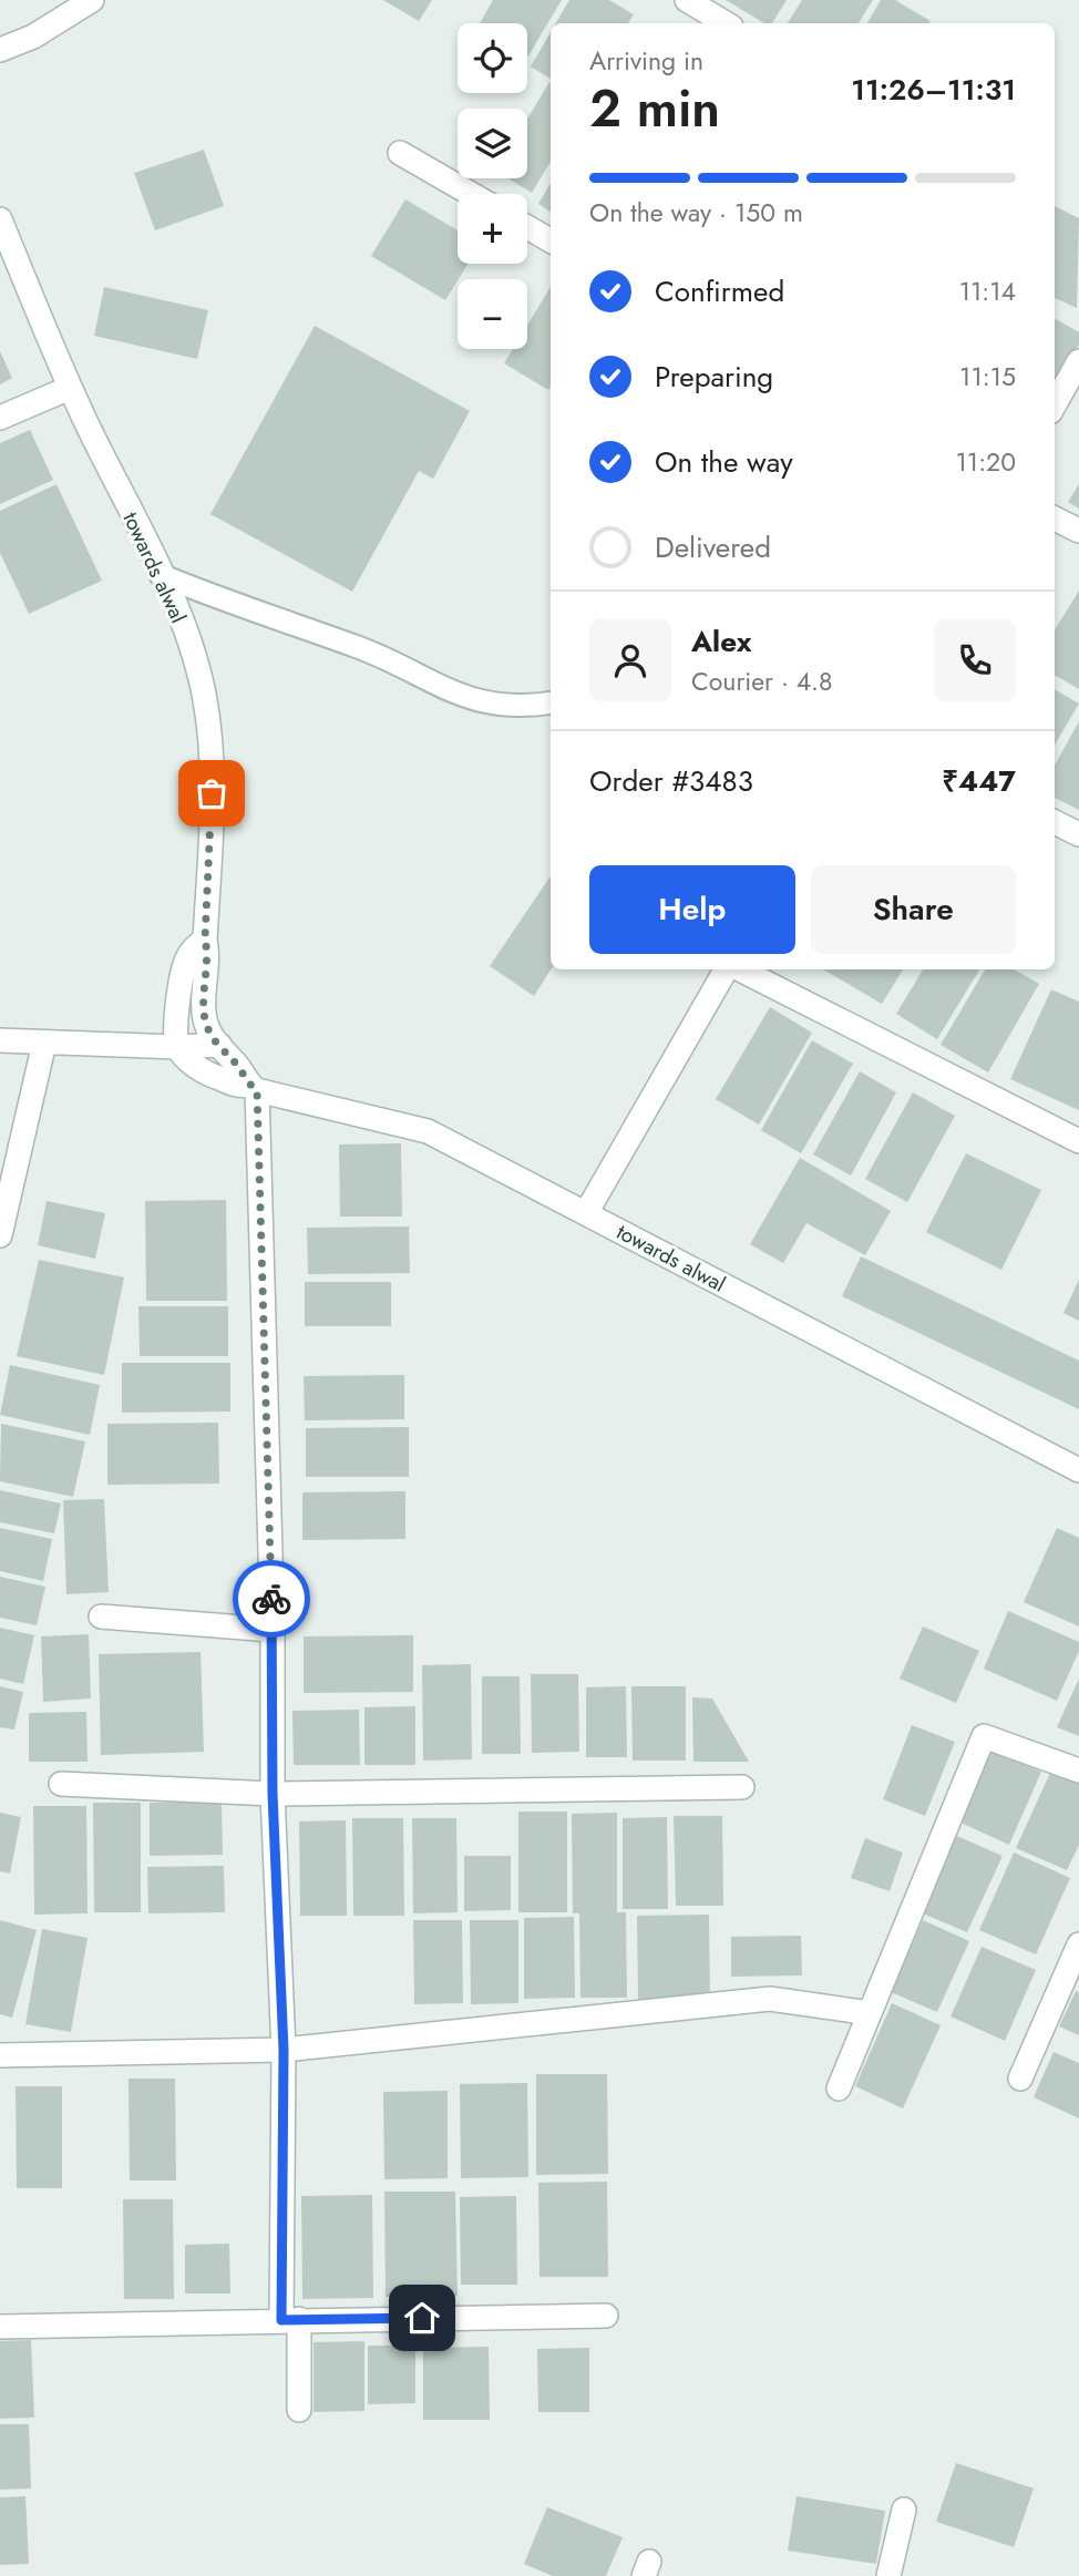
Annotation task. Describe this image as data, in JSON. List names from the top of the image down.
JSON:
{
  "streets": {
    "street": ["towards alwal"]
  },
  "page": {
    "map_buttons": ["+", "−"],
    "heading": ["2 min", "Arriving in", "11:26–11:31"],
    "panel": [
      "Alex",
      "Courier · 4.8",
      "Order #3483",
      "₹447"
    ],
    "bar": "On the way · 150 m",
    "list": [
      ["Confirmed", "11:14"],
      ["Preparing", "11:15"],
      ["On the way", "11:20"],
      "Delivered"
    ],
    "buttons": ["Help", "Share"]
  }
}
